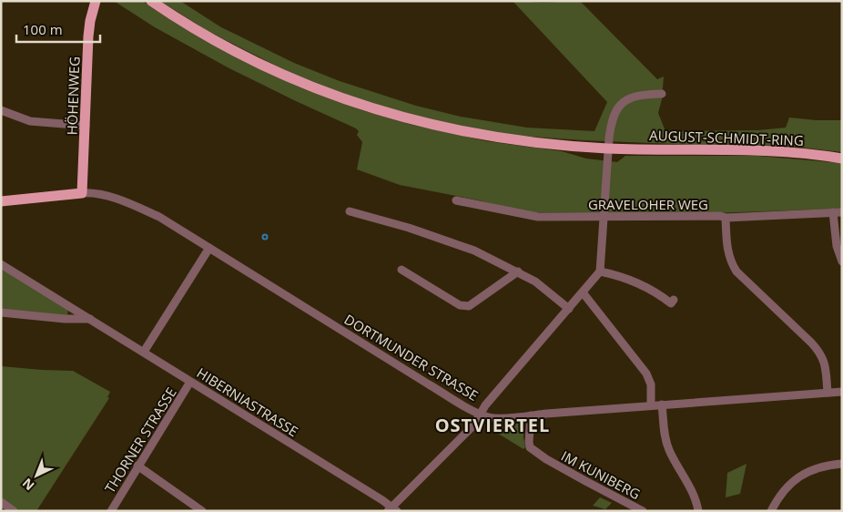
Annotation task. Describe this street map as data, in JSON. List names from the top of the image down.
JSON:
{
  "streets": {
    "main road": ["HÖHENWEG", "AUGUST-SCHMIDT-RING", "DORTMUNDER STRASSE"],
    "street": [
      "GRAVELOHER WEG",
      "HIBERNIASTRASSE",
      "THORNER STRASSE",
      "IM KUNIBERG"
    ]
  },
  "crossings": [
    ["HÖHENWEG", "DORTMUNDER STRASSE"],
    ["DORTMUNDER STRASSE", "IM KUNIBERG"],
    ["HIBERNIASTRASSE", "THORNER STRASSE"]
  ],
  "districts": ["OSTVIERTEL"],
  "scale_bar": "100 m",
  "north": "bottom left"
}
